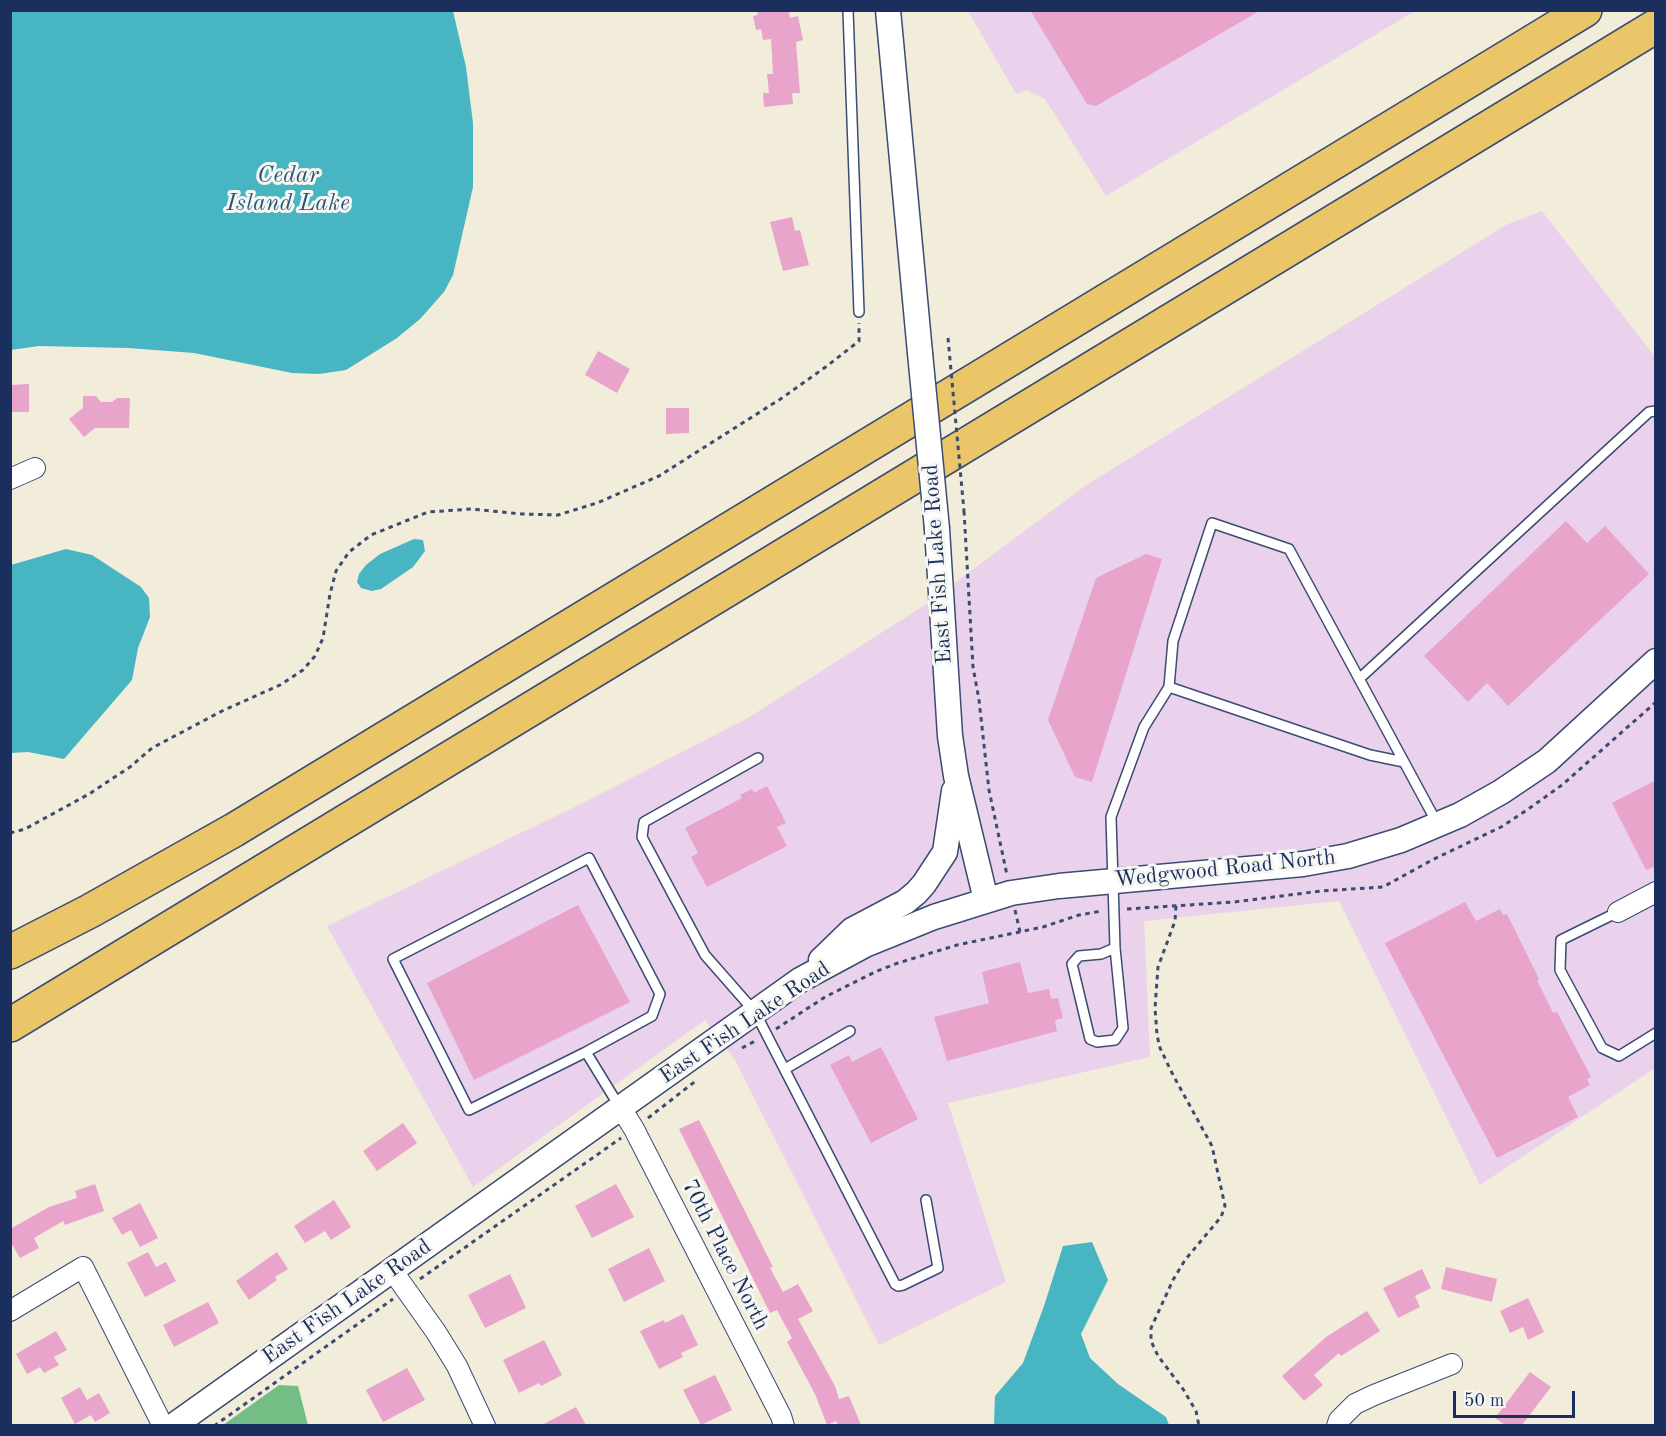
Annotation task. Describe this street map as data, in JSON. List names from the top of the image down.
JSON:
{
  "streets": {
    "street": ["East Fish Lake Road", "Wedgwood Road North", "70th Place North"]
  },
  "crossings": [
    ["East Fish Lake Road", "Wedgwood Road North"],
    ["East Fish Lake Road", "70th Place North"]
  ],
  "water": ["Cedar Island Lake"],
  "scale_bar": "50 m"
}
